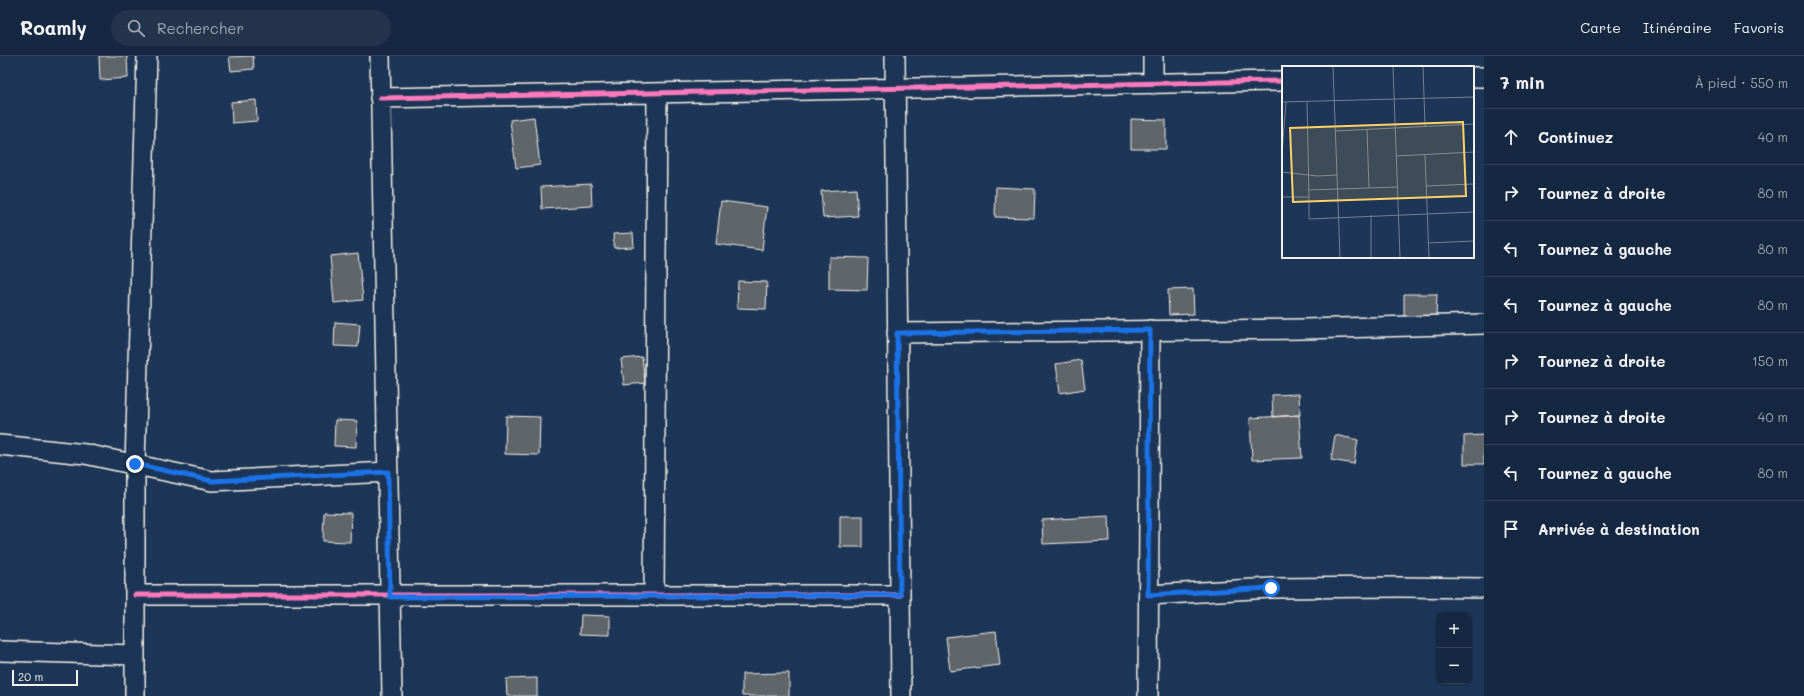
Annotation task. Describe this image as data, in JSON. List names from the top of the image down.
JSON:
{
  "scale_bar": "20 m",
  "page": {
    "header": "Roamly",
    "search": "Rechercher",
    "nav": ["Carte", "Itinéraire", "Favoris"],
    "heading": ["7 min", "À pied · 550 m"],
    "list": [
      ["Continuez", "40 m"],
      ["Tournez à droite", "80 m"],
      ["Tournez à gauche", "80 m"],
      ["Tournez à gauche", "80 m"],
      ["Tournez à droite", "150 m"],
      ["Tournez à droite", "40 m"],
      ["Tournez à gauche", "80 m"],
      "Arrivée à destination"
    ],
    "map_buttons": ["+", "−"],
    "scale": "20 m"
  }
}
